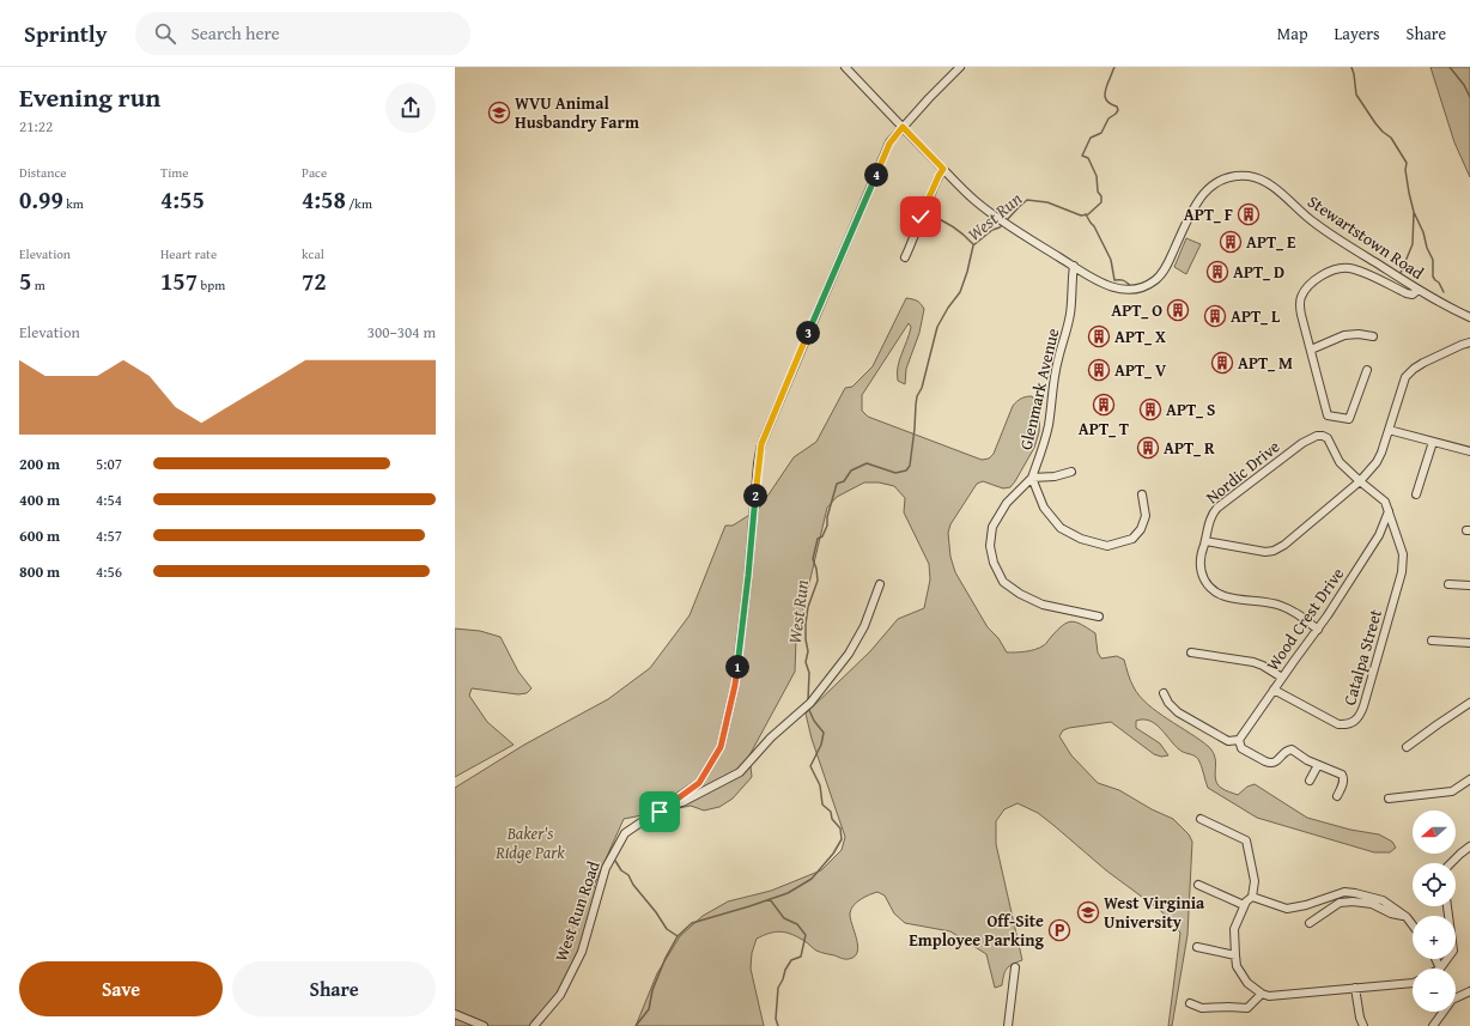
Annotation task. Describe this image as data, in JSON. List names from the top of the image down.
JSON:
{
  "streets": {
    "street": [
      "Stewartstown Road",
      "Glenmark Avenue",
      "Nordic Drive",
      "Wood Crest Drive",
      "Catalpa Street",
      "West Run Road"
    ]
  },
  "crossings": [
    ["Stewartstown Road", "Glenmark Avenue"],
    ["Stewartstown Road", "West Run Road"],
    ["Nordic Drive", "Wood Crest Drive"],
    ["Nordic Drive", "Catalpa Street"],
    ["Wood Crest Drive", "Catalpa Street"]
  ],
  "water": ["West Run"],
  "parks": ["Baker's Ridge Park"],
  "places": {
    "school or university": ["WVU Animal Husbandry Farm", "West Virginia University"],
    "building": [
      "APT_ F",
      "APT_ E",
      "APT_ D",
      "APT_ O",
      "APT_ L",
      "APT_ X",
      "APT_ M",
      "APT_ V",
      "APT_ T",
      "APT_ S",
      "APT_ R"
    ],
    "parking": ["Off-Site Employee Parking"]
  },
  "north": "left",
  "page": {
    "header": "Sprintly",
    "search": "Search here",
    "nav": ["Map", "Layers", "Share"],
    "heading": ["Evening run", "21:22"],
    "stats": [
      ["Distance", "0.99 km"],
      ["Time", "4:55"],
      ["Pace", "4:58 /km"],
      ["Elevation", "5 m"],
      ["Heart rate", "157 bpm"],
      ["kcal", "72"]
    ],
    "pins": [
      "4",
      "3",
      "2",
      "1"
    ],
    "chart": ["Elevation", "300–304 m"],
    "list": [
      {
        "name": "200 m",
        "note": "5:07"
      },
      {
        "name": "400 m",
        "note": "4:54"
      },
      {
        "name": "600 m",
        "note": "4:57"
      },
      {
        "name": "800 m",
        "note": "4:56"
      }
    ],
    "map_buttons": ["+", "−"],
    "buttons": ["Save", "Share"]
  }
}
